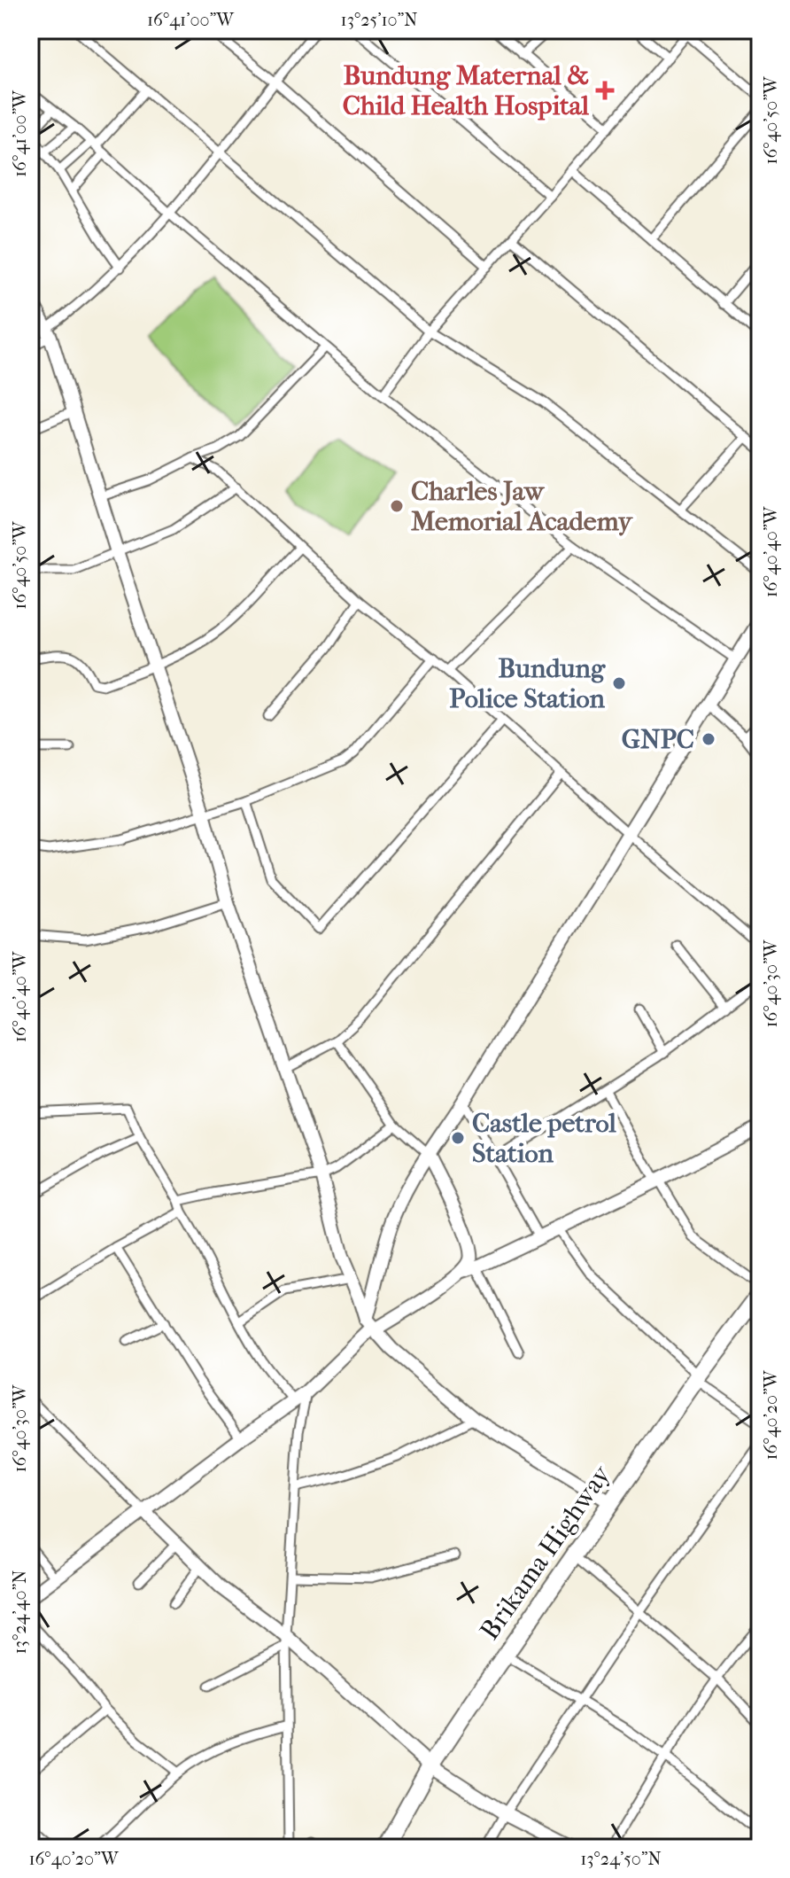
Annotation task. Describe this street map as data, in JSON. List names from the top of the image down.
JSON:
{
  "streets": {
    "highway": ["Brikama Highway"]
  },
  "places": {
    "health": ["Bundung Maternal & Child Health Hospital"],
    "other": [
      "Charles Jaw Memorial Academy",
      "Bundung Police Station",
      "GNPC",
      "Castle petrol Station"
    ]
  },
  "coordinates": [
    "16°41'00\"W",
    "13°25'10\"N",
    "16°40'50\"W",
    "16°40'40\"W",
    "16°40'30\"W",
    "16°40'20\"W",
    "13°24'40\"N",
    "13°24'50\"N"
  ]
}
